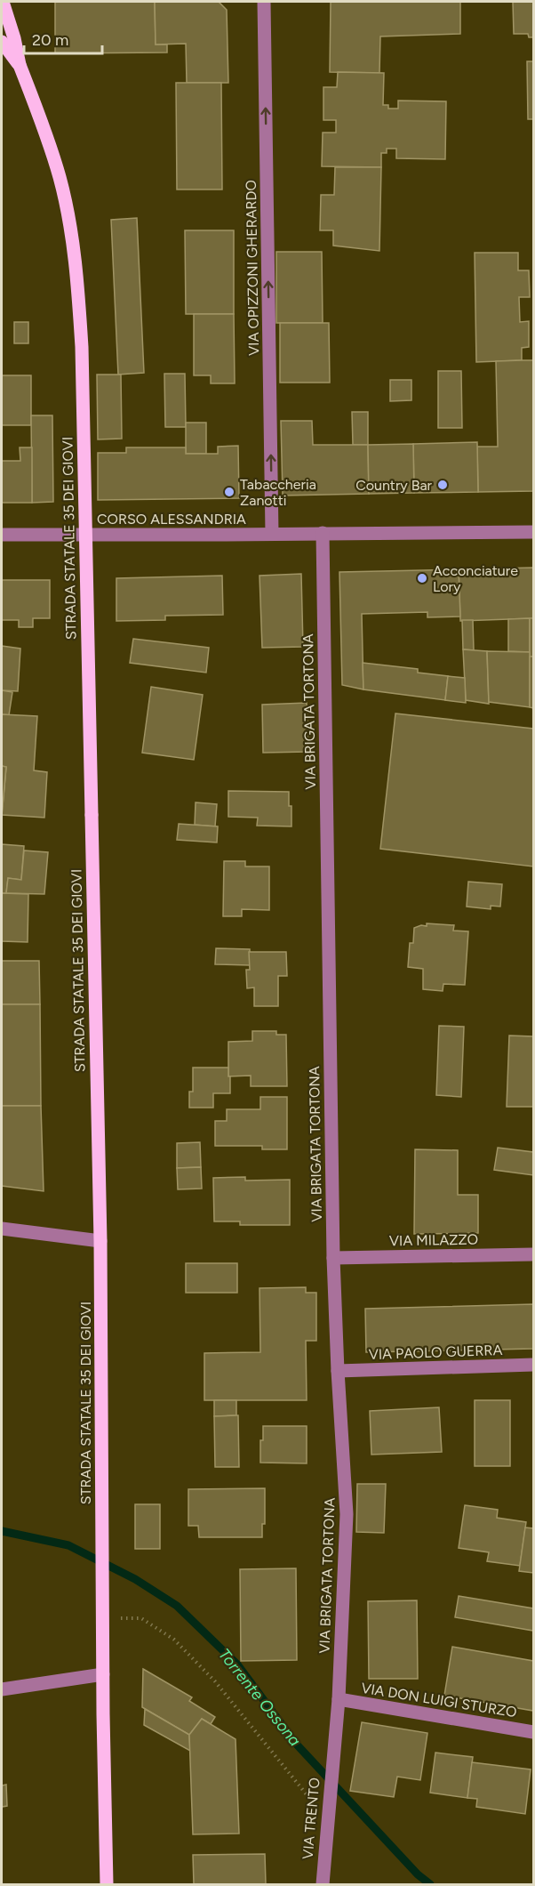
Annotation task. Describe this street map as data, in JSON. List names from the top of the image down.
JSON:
{
  "streets": {
    "main road": ["STRADA STATALE 35 DEI GIOVI"],
    "street": [
      "VIA OPIZZONI GHERARDO",
      "CORSO ALESSANDRIA",
      "VIA BRIGATA TORTONA",
      "VIA MILAZZO",
      "VIA PAOLO GUERRA",
      "VIA DON LUIGI STURZO",
      "VIA TRENTO"
    ]
  },
  "crossings": [
    ["VIA OPIZZONI GHERARDO", "CORSO ALESSANDRIA"],
    ["CORSO ALESSANDRIA", "VIA BRIGATA TORTONA"],
    ["VIA BRIGATA TORTONA", "VIA MILAZZO"],
    ["VIA BRIGATA TORTONA", "VIA PAOLO GUERRA"],
    ["VIA BRIGATA TORTONA", "VIA DON LUIGI STURZO"],
    ["VIA BRIGATA TORTONA", "VIA TRENTO"]
  ],
  "one_way": ["VIA OPIZZONI GHERARDO"],
  "water": ["Torrente Ossona"],
  "places": ["Country Bar", "Tabaccheria Zanotti", "Acconciature Lory"],
  "scale_bar": "20 m"
}
